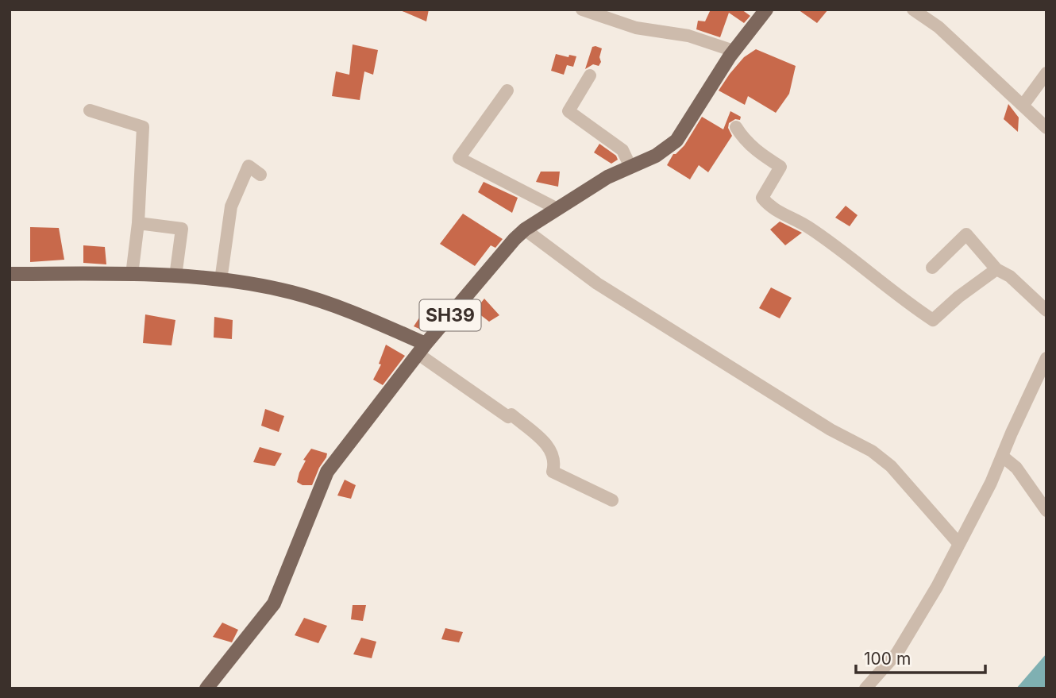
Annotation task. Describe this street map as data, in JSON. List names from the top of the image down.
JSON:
{
  "streets": {
    "main road": ["SH39"]
  },
  "scale_bar": "100 m"
}
